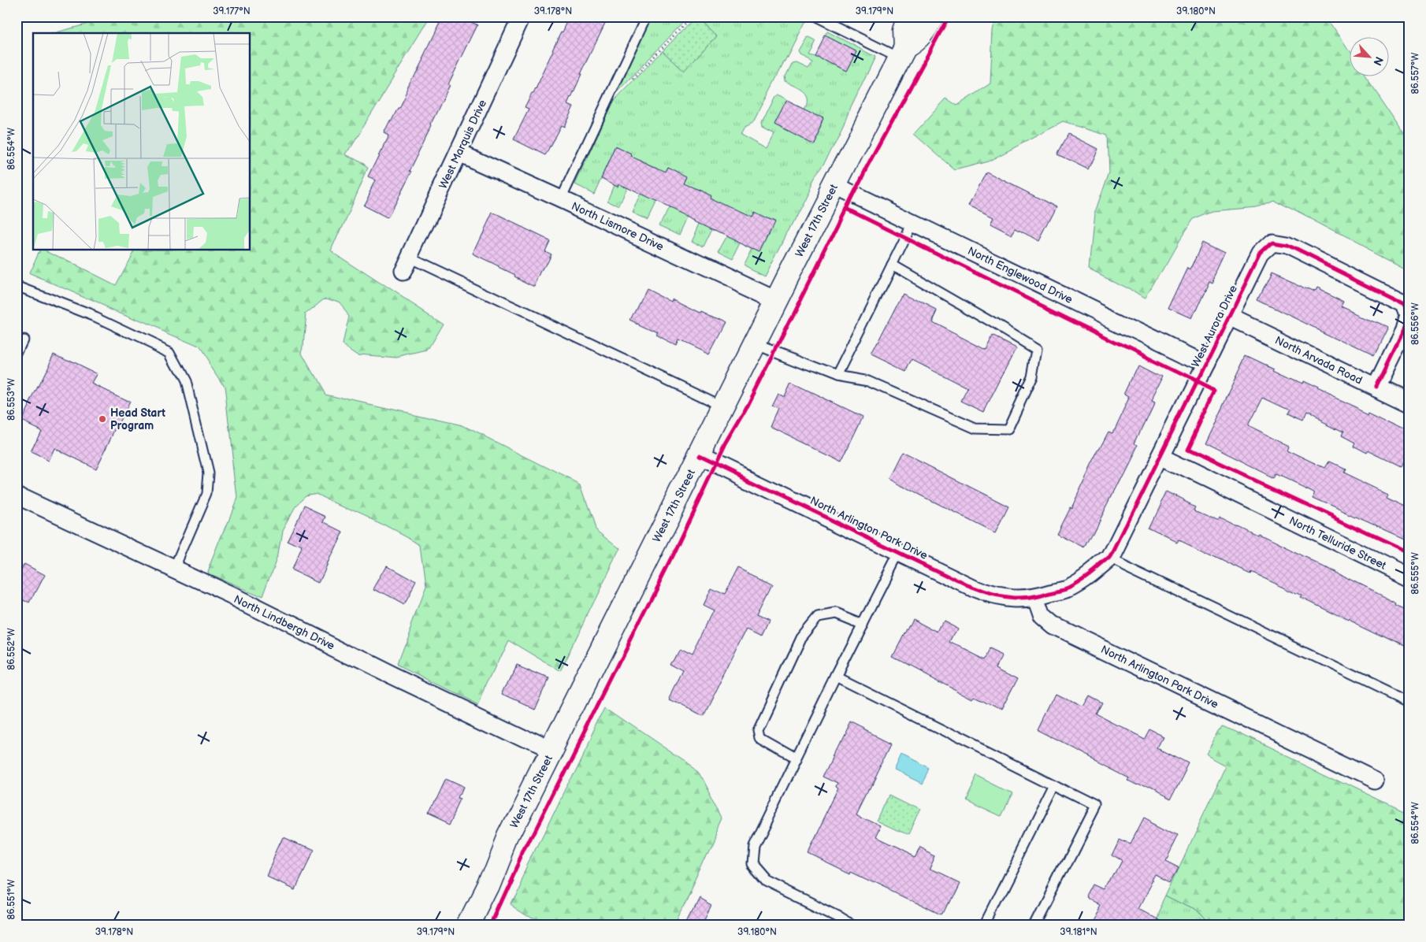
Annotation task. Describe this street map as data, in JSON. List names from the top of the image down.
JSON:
{
  "streets": {
    "main road": ["West 17th Street"],
    "street": [
      "West Marquis Drive",
      "North Lismore Drive",
      "North Englewood Drive",
      "West Aurora Drive",
      "North Arvada Road",
      "North Arlington Park Drive",
      "North Telluride Street",
      "North Lindbergh Drive"
    ]
  },
  "crossings": [
    ["West Marquis Drive", "North Lismore Drive"],
    ["West 17th Street", "North Lismore Drive"],
    ["West 17th Street", "North Englewood Drive"],
    ["West 17th Street", "North Arlington Park Drive"],
    ["West 17th Street", "North Lindbergh Drive"],
    ["North Englewood Drive", "West Aurora Drive"],
    ["West Aurora Drive", "North Arvada Road"],
    ["West Aurora Drive", "North Arlington Park Drive"],
    ["West Aurora Drive", "North Telluride Street"]
  ],
  "places": ["Head Start Program"],
  "north": "bottom right",
  "coordinates": [
    "39.177°N",
    "39.178°N",
    "39.179°N",
    "39.180°N",
    "86.557°W",
    "86.554°W",
    "86.556°W",
    "86.553°W",
    "86.555°W",
    "86.552°W",
    "86.551°W",
    "39.181°N"
  ]
}
